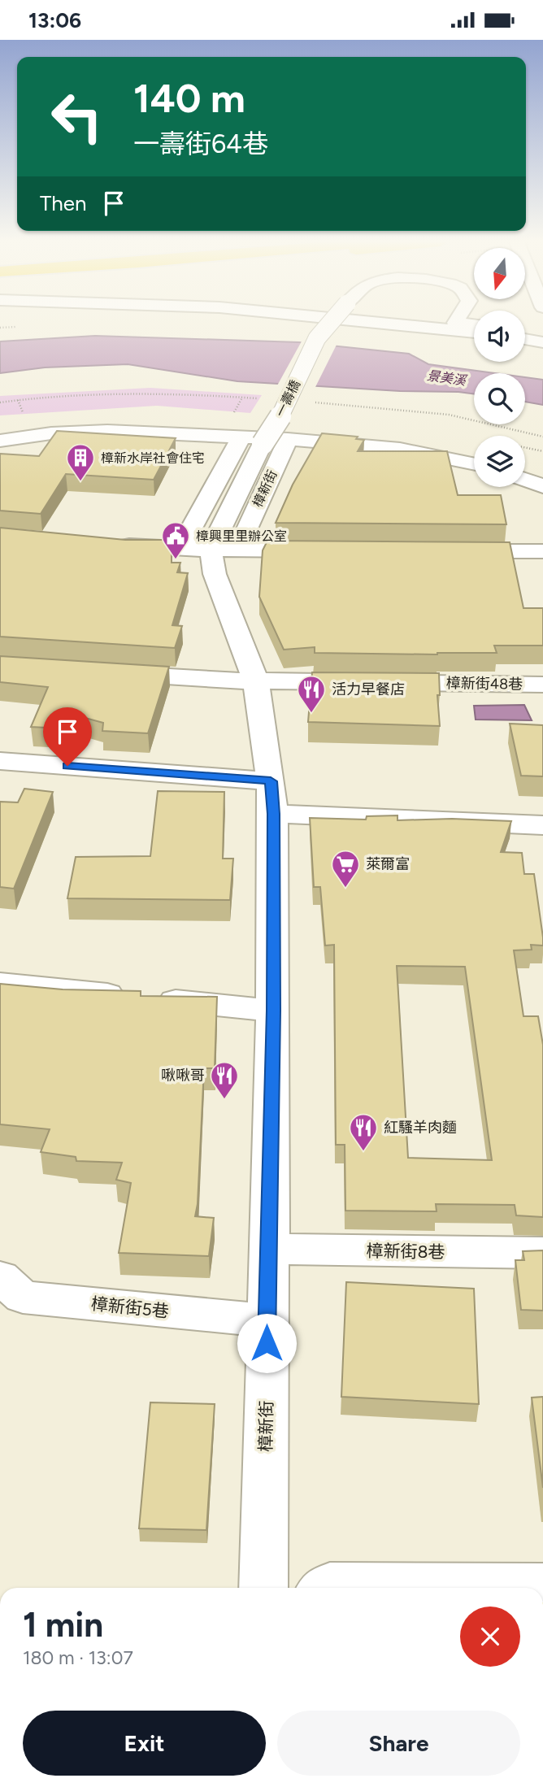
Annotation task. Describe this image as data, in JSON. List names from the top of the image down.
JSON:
{
  "streets": {
    "street": [
      "一壽橋",
      "樟新街",
      "樟新街48巷",
      "樟新街8巷",
      "樟新街5巷"
    ]
  },
  "crossings": [
    ["一壽橋", "樟新街"],
    ["樟新街", "樟新街48巷"],
    ["樟新街", "樟新街8巷"],
    ["樟新街", "樟新街5巷"]
  ],
  "water": ["景美溪"],
  "places": {
    "building": ["樟新水岸社會住宅"],
    "public building": ["樟興里里辦公室"],
    "restaurant": ["活力早餐店", "啾啾哥", "紅騷羊肉麵"],
    "supermarket": ["萊爾富"]
  },
  "north": "bottom",
  "page": {
    "status": "13:06",
    "turn": ["140 m", "一壽街64巷"],
    "then": "Then",
    "heading": ["1 min", "180 m · 13:07"],
    "buttons": ["Exit", "Share"]
  }
}
